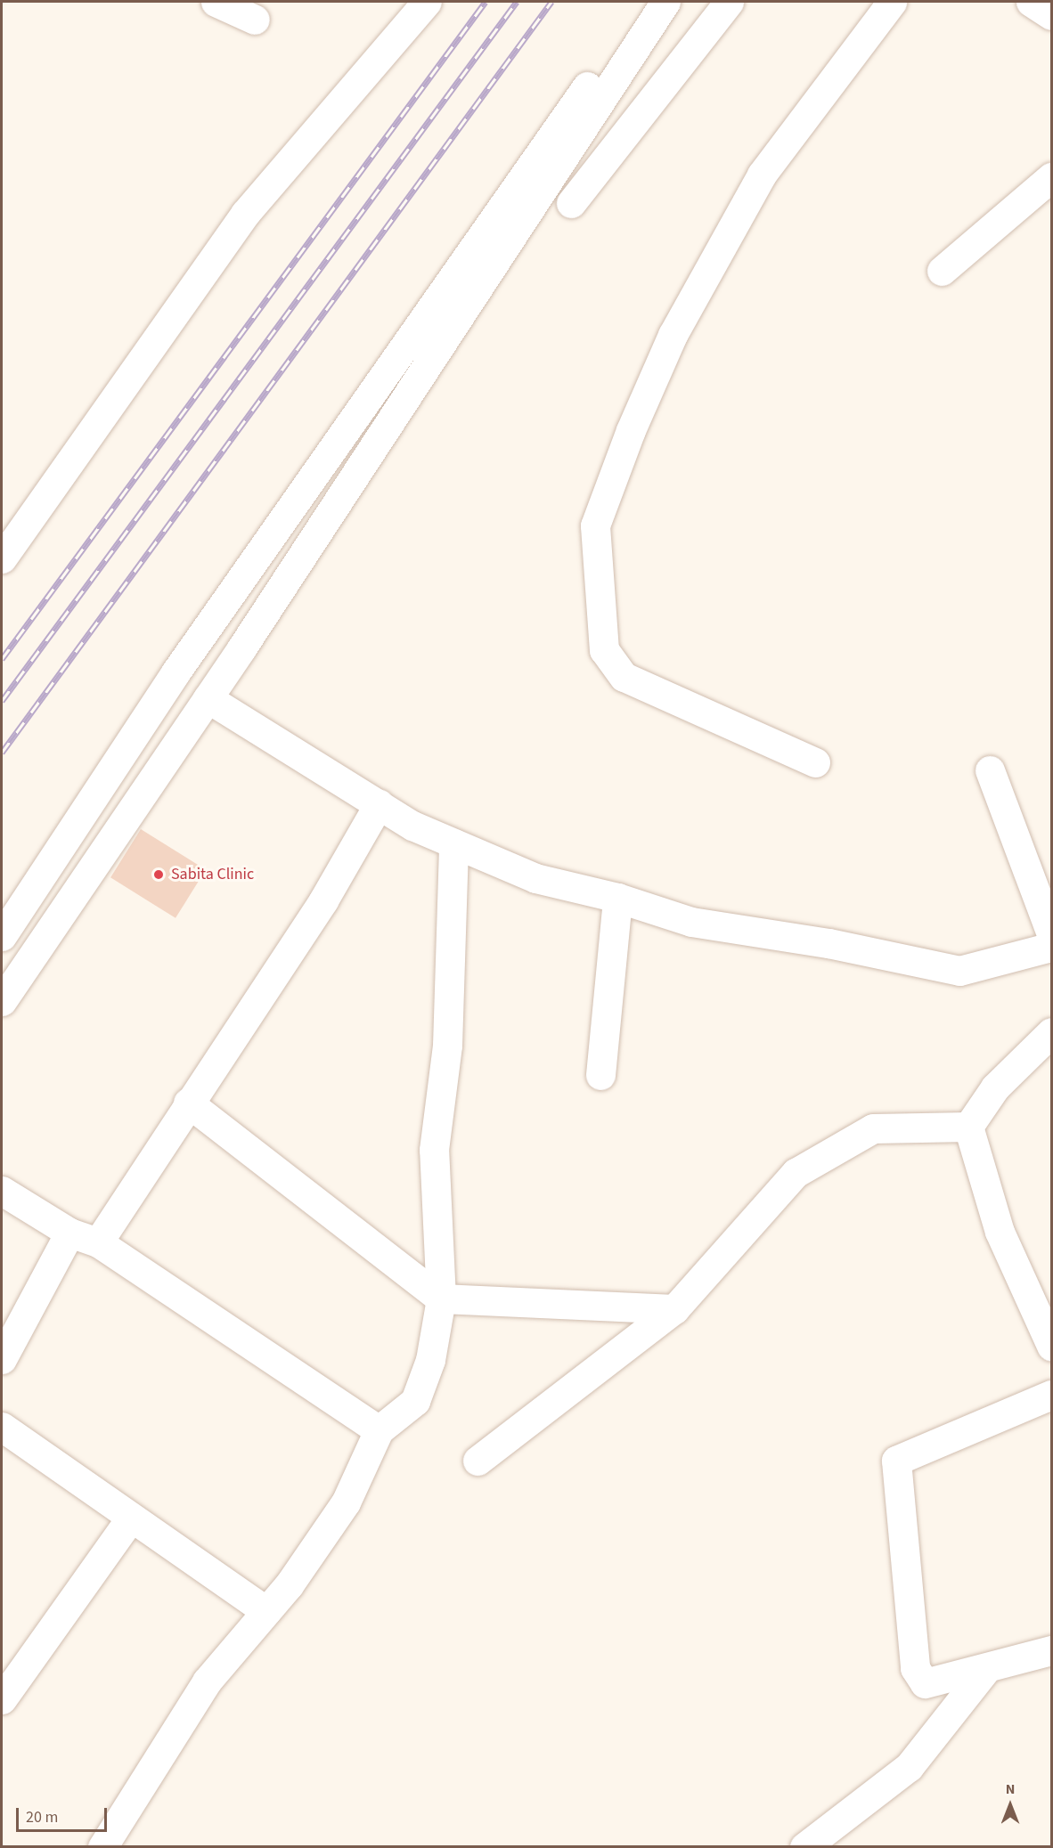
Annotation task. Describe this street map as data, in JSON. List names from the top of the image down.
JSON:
{
  "places": ["Sabita Clinic"],
  "scale_bar": "20 m",
  "north": "top"
}
